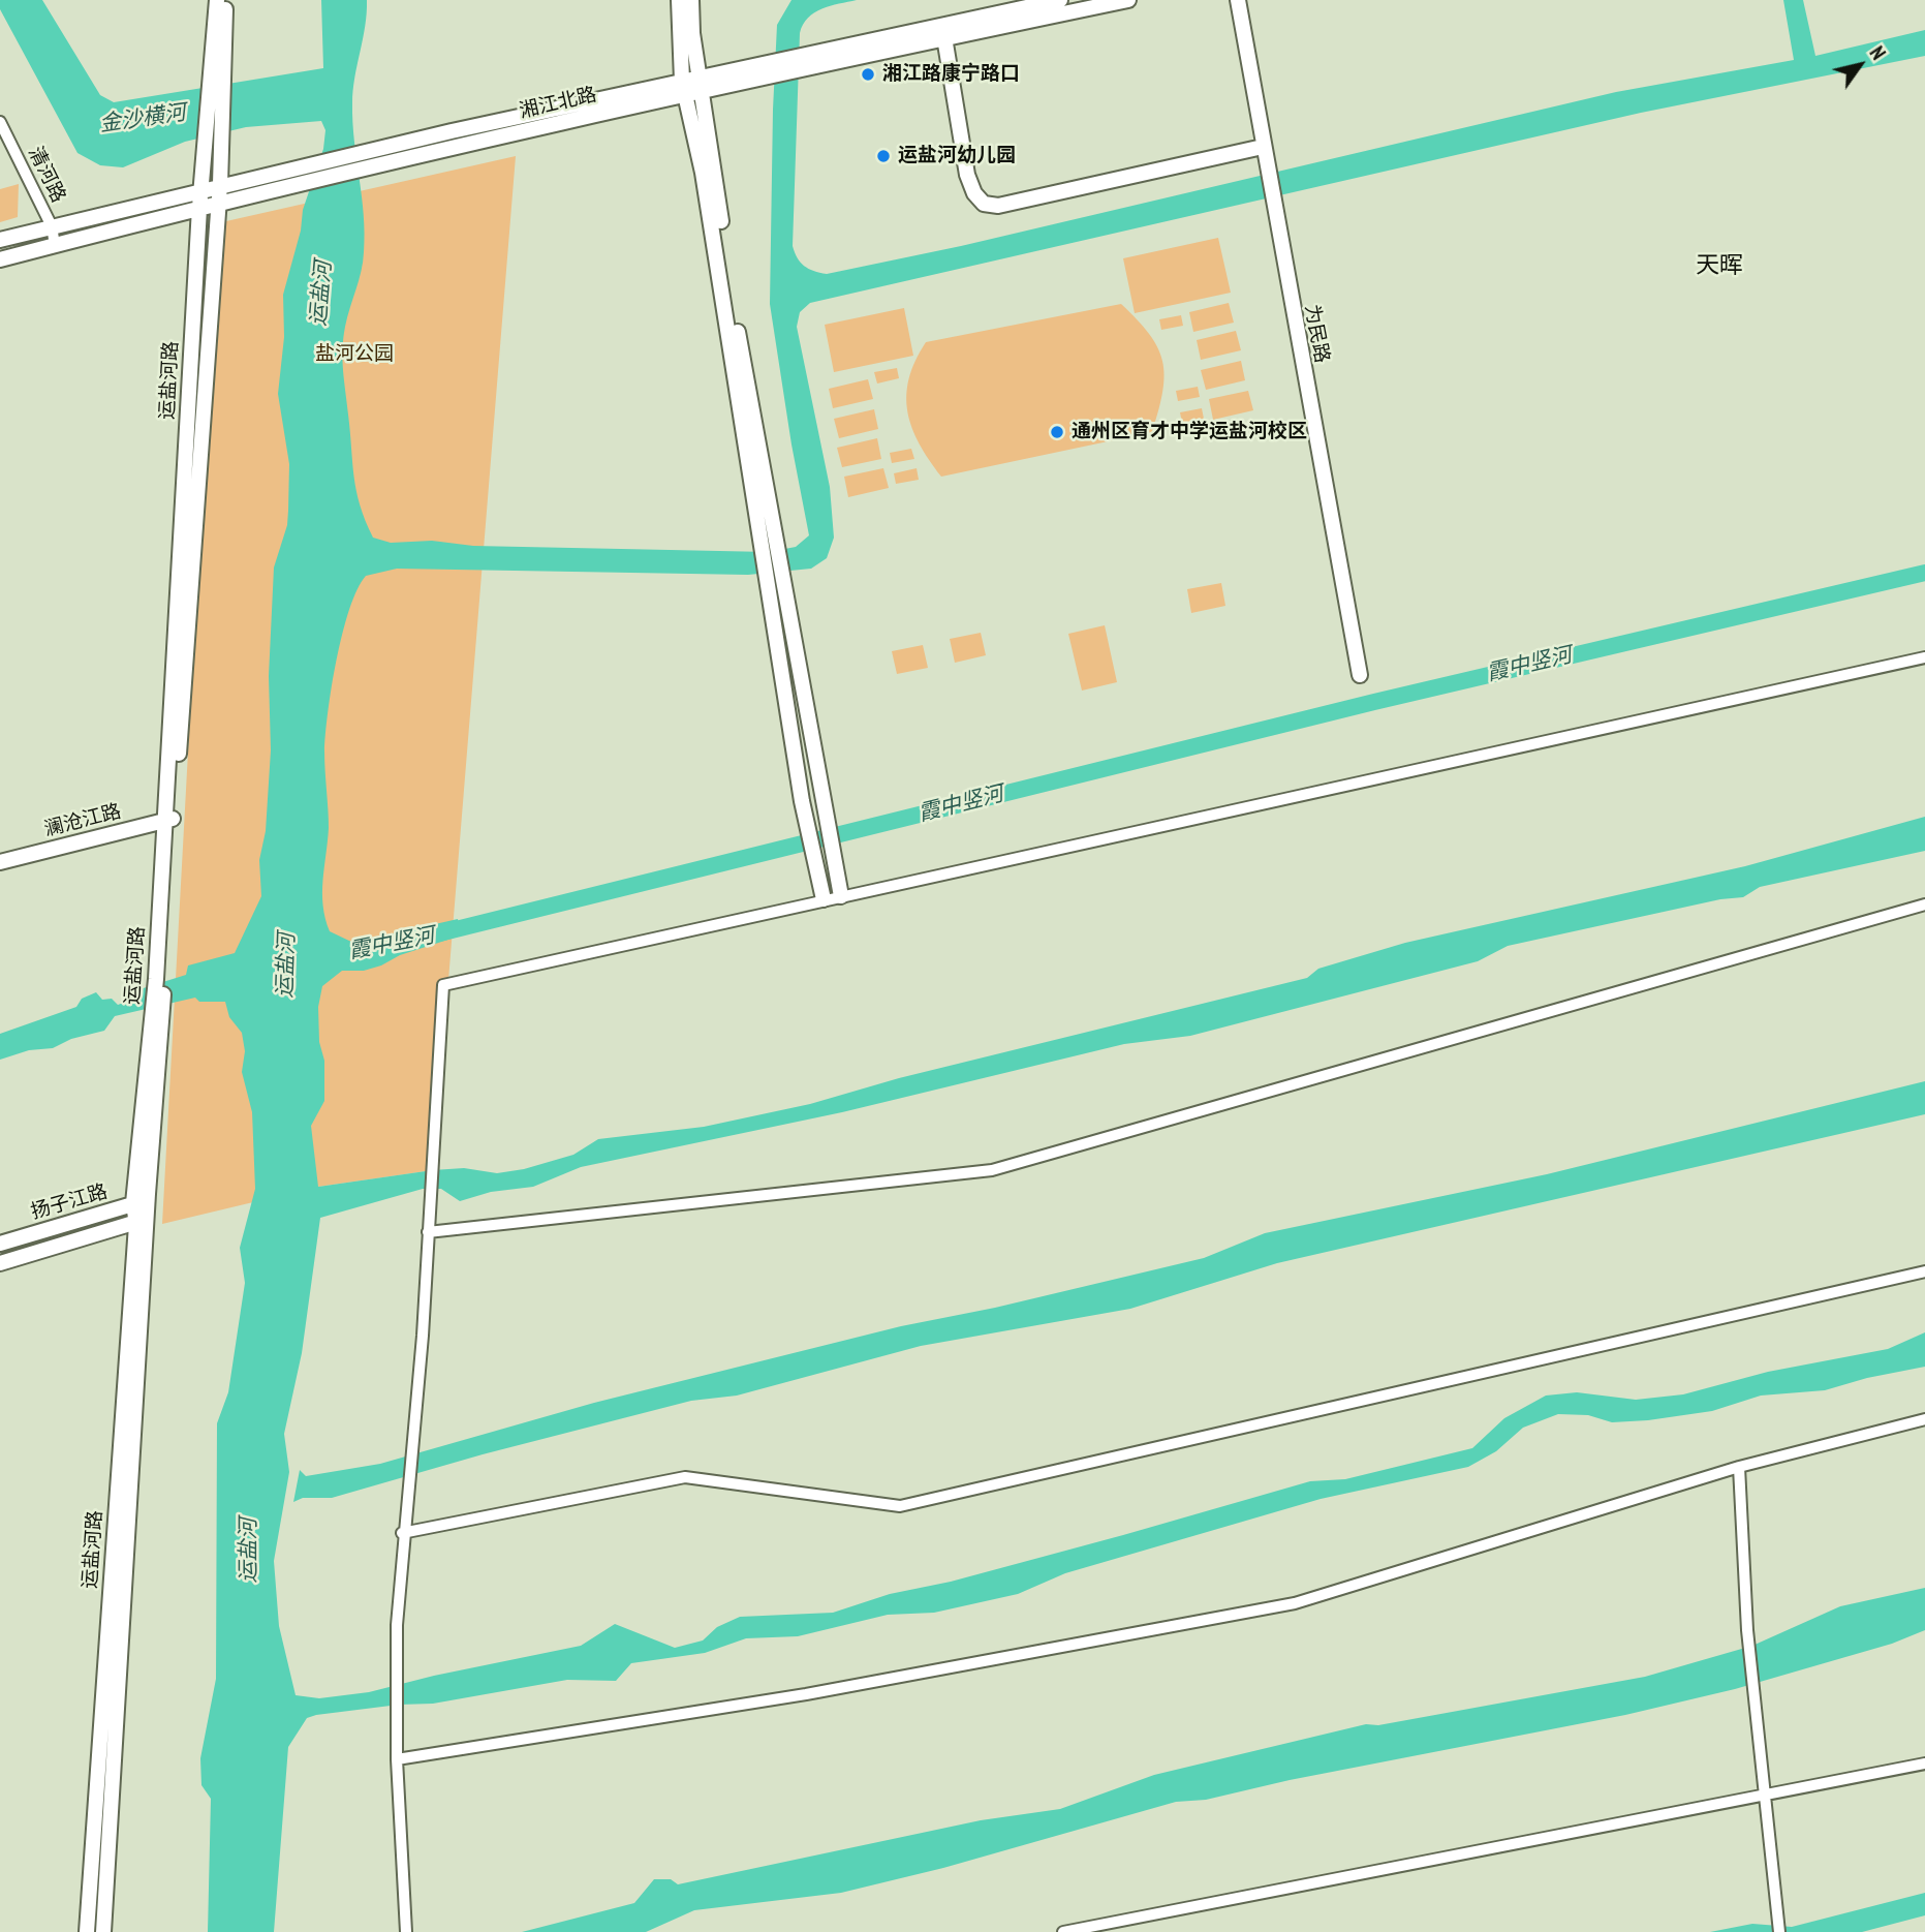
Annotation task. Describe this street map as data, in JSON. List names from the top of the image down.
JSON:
{
  "streets": {
    "street": [
      "湘江北路",
      "清河路",
      "为民路",
      "运盐河路",
      "澜沧江路",
      "扬子江路"
    ]
  },
  "crossings": [
    ["湘江北路", "清河路"],
    ["湘江北路", "运盐河路"],
    ["运盐河路", "澜沧江路"],
    ["运盐河路", "扬子江路"]
  ],
  "districts": ["天晖"],
  "water": ["金沙横河", "运盐河", "霞中竖河"],
  "parks": ["盐河公园"],
  "places": ["湘江路康宁路口", "运盐河幼儿园", "通州区育才中学运盐河校区"],
  "north": "top right"
}
